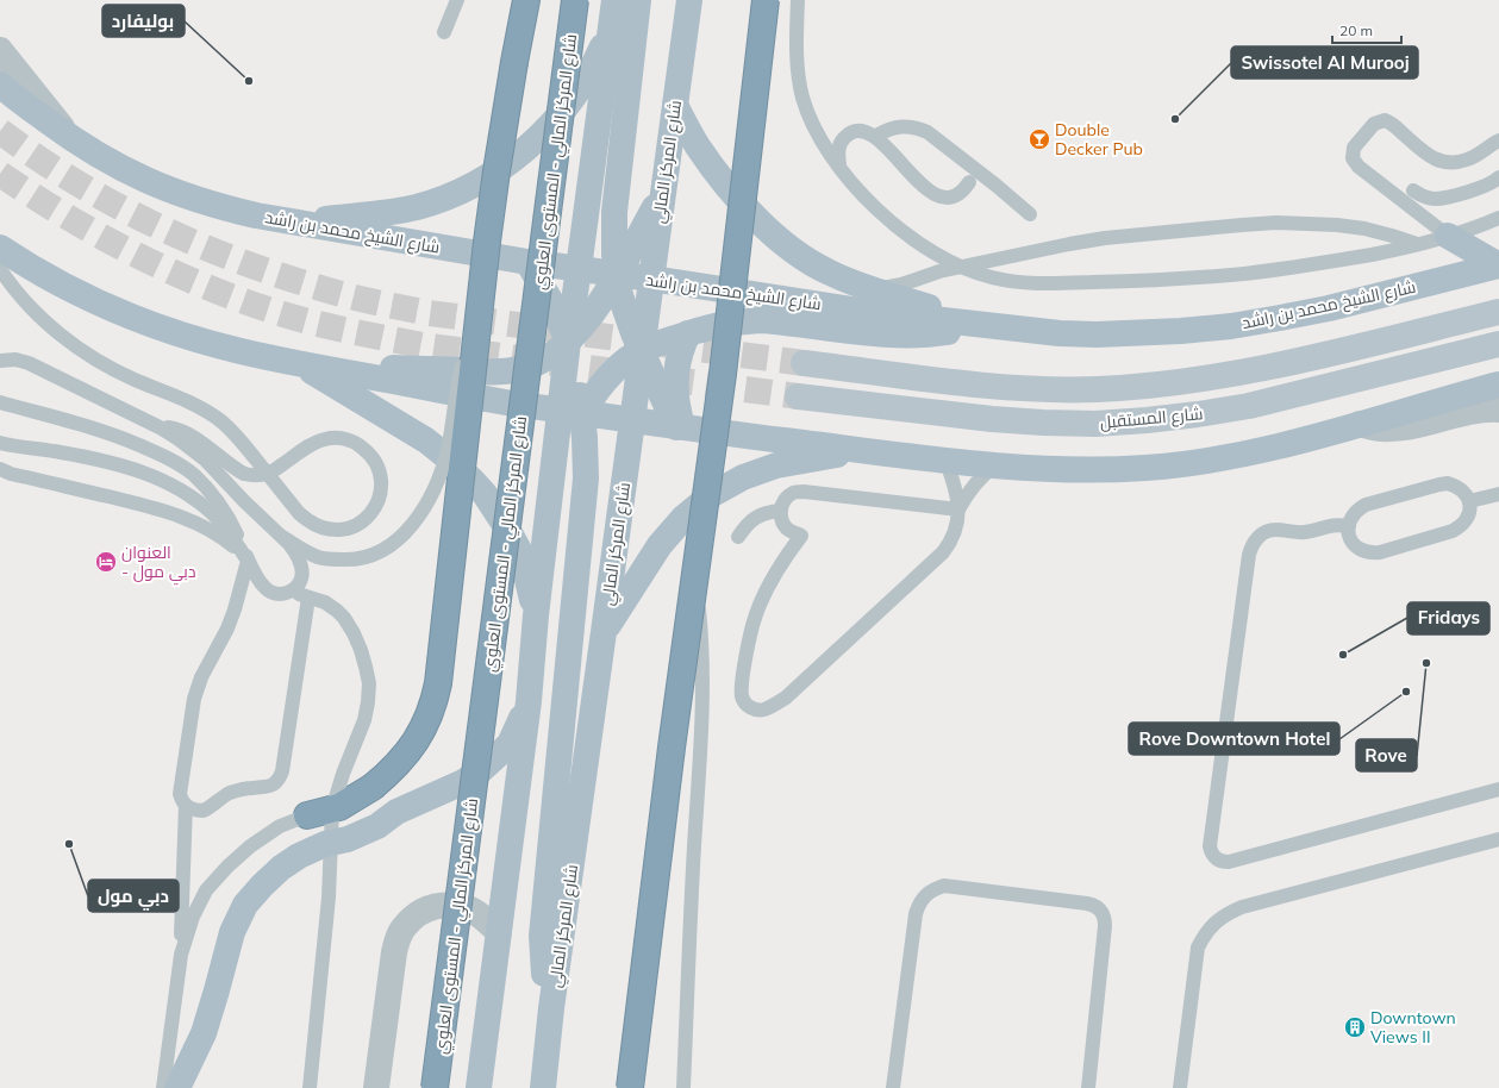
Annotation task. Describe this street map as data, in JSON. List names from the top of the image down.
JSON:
{
  "streets": {
    "highway": ["شارع المركز المالي - المستوى العلوي"],
    "main road": ["شارع المركز المالي", "شارع الشيخ محمد بن راشد", "شارع المستقبل"]
  },
  "crossings": [
    ["شارع المركز المالي", "شارع الشيخ محمد بن راشد"]
  ],
  "places": {
    "other": [
      "بوليفارد",
      "Swissotel Al Murooj",
      "Fridays",
      "Rove",
      "Rove Downtown Hotel",
      "دبي مول"
    ],
    "bar": ["Double Decker Pub"],
    "hotel": ["العنوان - دبي مول"],
    "building": ["Downtown Views II"]
  },
  "scale_bar": "20 m"
}
